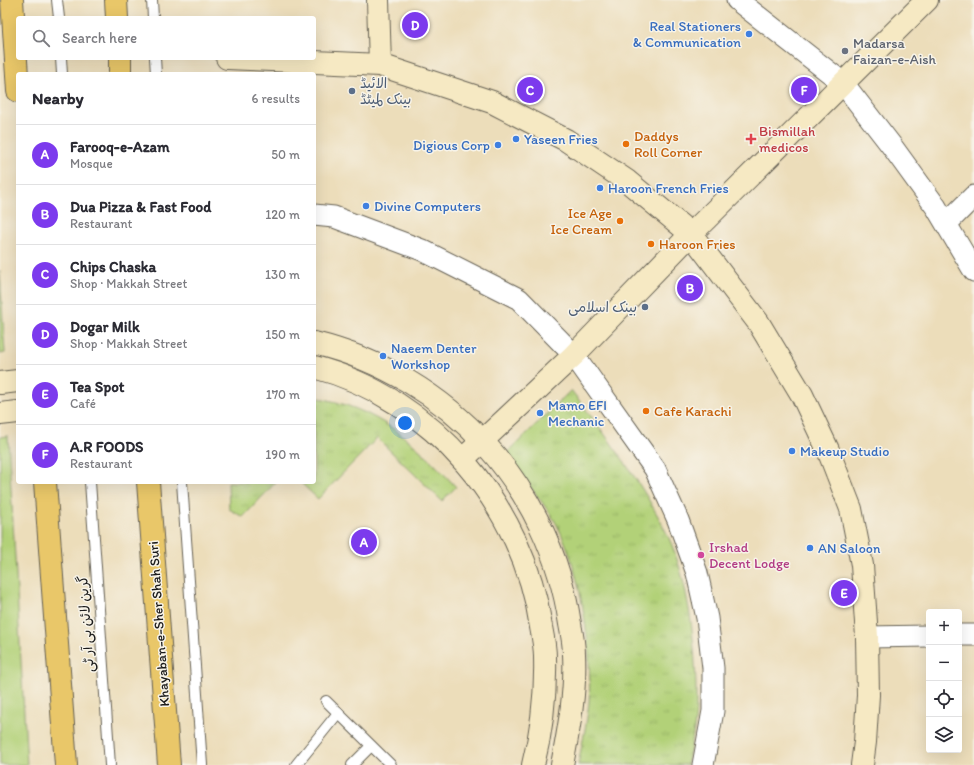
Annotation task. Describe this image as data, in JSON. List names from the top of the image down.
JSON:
{
  "streets": {
    "main road": ["Khayaban-e-Sher Shah Suri"],
    "lane": ["گرین لائن بی آر ٹی"]
  },
  "places": {
    "other": [
      "Real Stationers & Communication",
      "Madarsa Faizan-e-Aish",
      "الائیڈ بینک لمیٹڈ",
      "Yaseen Fries",
      "Daddys Roll Corner",
      "Digious Corp",
      "Haroon French Fries",
      "Divine Computers",
      "Ice Age Ice Cream",
      "Haroon Fries",
      "بینک اسلامی",
      "Naeem Denter Workshop",
      "Cafe Karachi",
      "Mamo EFI Mechanic",
      "Makeup Studio",
      "AN Saloon",
      "Irshad Decent Lodge"
    ],
    "health": ["Bismillah medicos"]
  },
  "page": {
    "pins": [
      "D",
      "C",
      "F",
      "B",
      "A",
      "E"
    ],
    "search": "Search here",
    "heading": ["Nearby", "6 results"],
    "list": [
      {
        "mark": "A",
        "name": "Farooq-e-Azam",
        "note": "Mosque",
        "value": "50 m"
      },
      {
        "mark": "B",
        "name": "Dua Pizza & Fast Food",
        "note": "Restaurant",
        "value": "120 m"
      },
      {
        "mark": "C",
        "name": "Chips Chaska",
        "note": "Shop · Makkah Street",
        "value": "130 m"
      },
      {
        "mark": "D",
        "name": "Dogar Milk",
        "note": "Shop · Makkah Street",
        "value": "150 m"
      },
      {
        "mark": "E",
        "name": "Tea Spot",
        "note": "Café",
        "value": "170 m"
      },
      {
        "mark": "F",
        "name": "A.R FOODS",
        "note": "Restaurant",
        "value": "190 m"
      }
    ],
    "map_buttons": ["+", "−"]
  }
}
